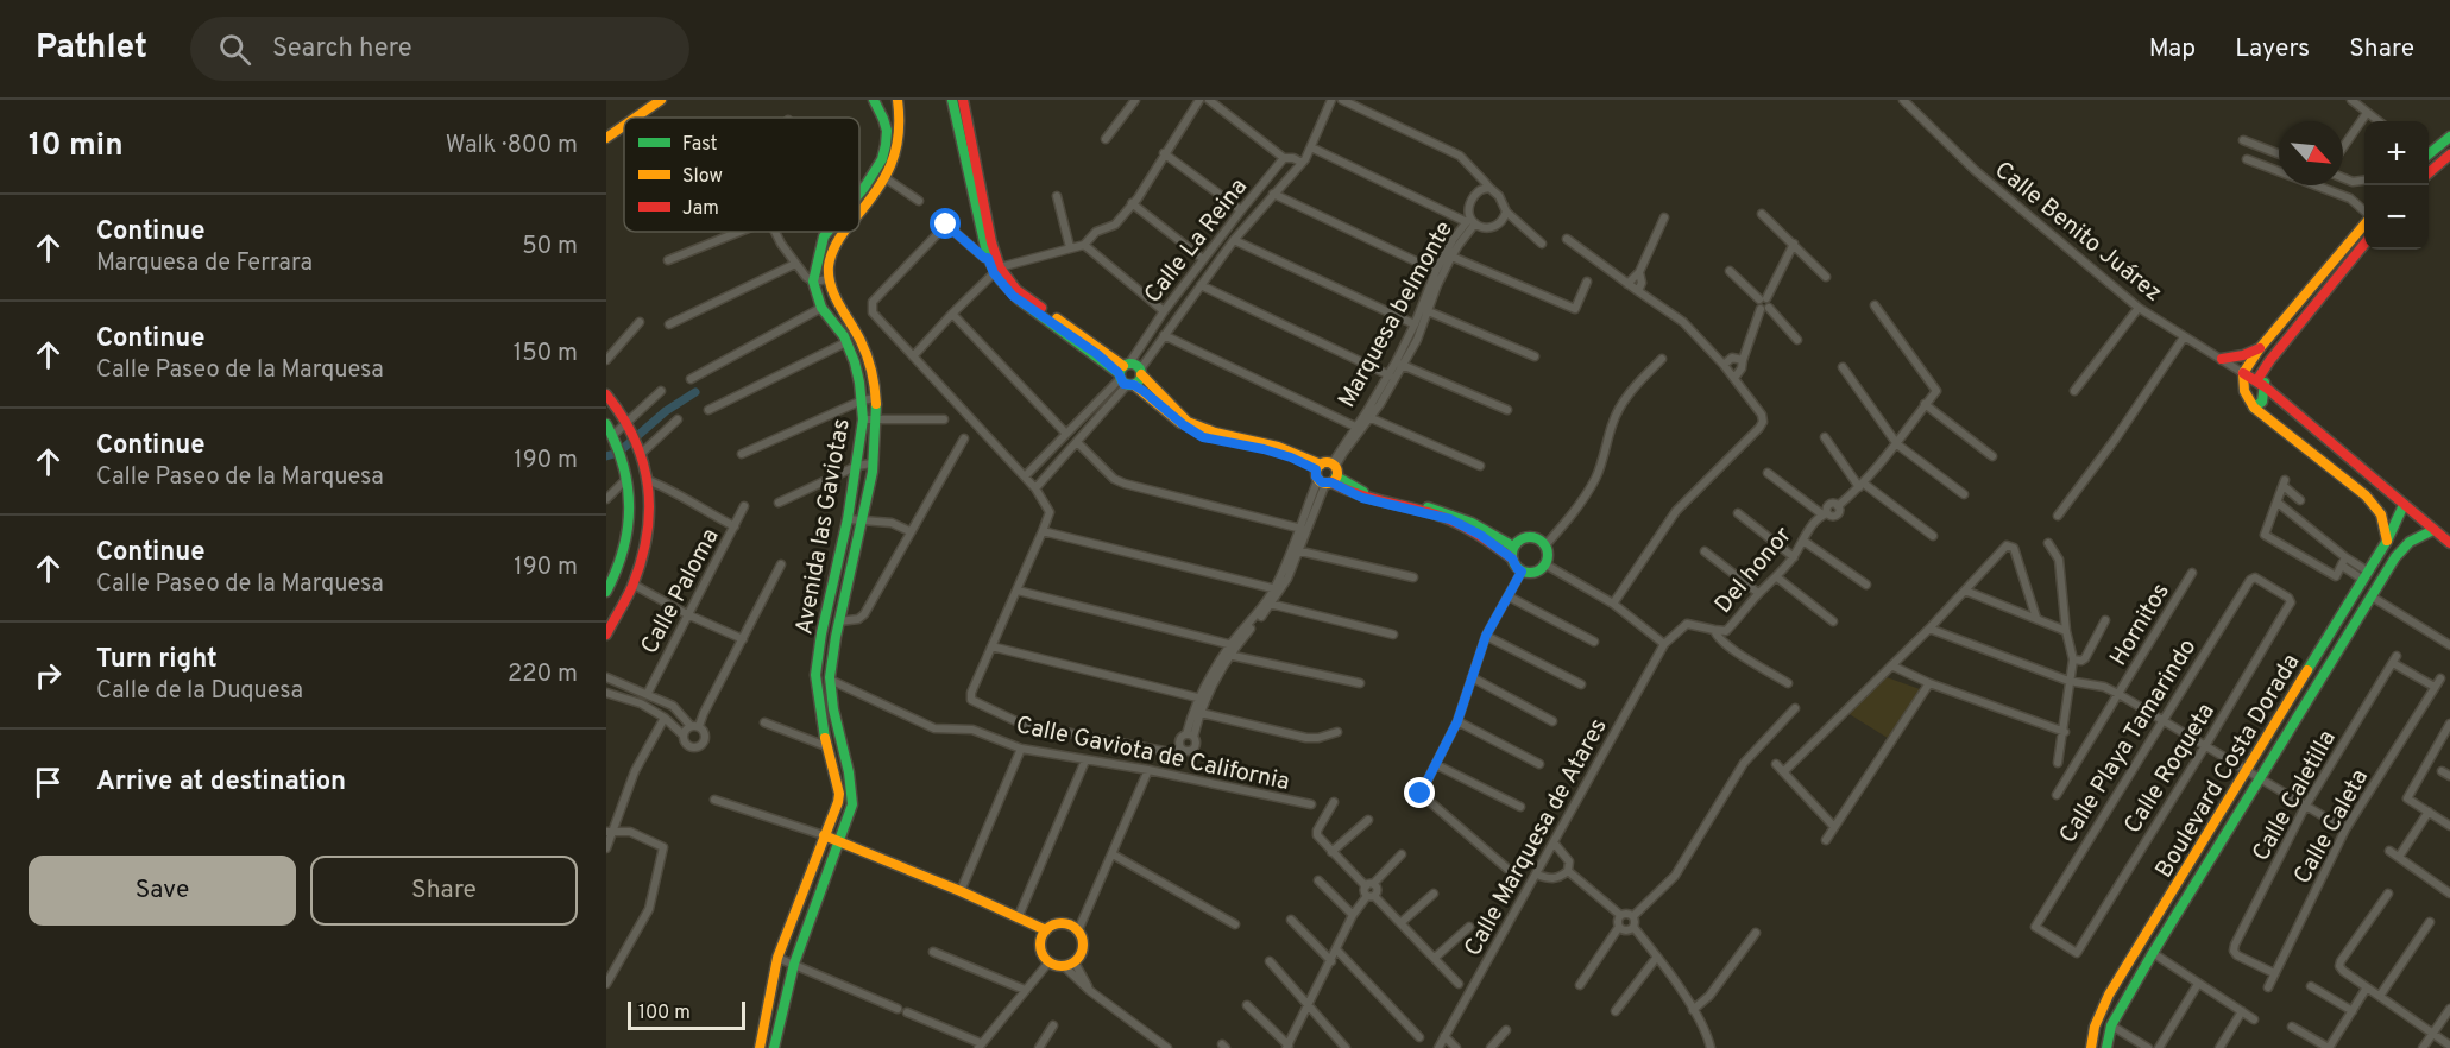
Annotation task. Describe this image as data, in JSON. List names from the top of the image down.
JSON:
{
  "streets": {
    "street": [
      "Calle Benito Juárez",
      "Calle La Reina",
      "Marquesa belmonte",
      "Avenida las Gaviotas",
      "Del honor",
      "Calle Paloma",
      "Hornitos",
      "Calle Playa Tamarindo",
      "Calle Gaviota de California",
      "Boulevard Costa Dorada",
      "Calle Roqueta",
      "Calle Caletilla",
      "Calle Caleta",
      "Calle Marquesa de Atares"
    ]
  },
  "crossings": [
    ["Calle Benito Juárez", "Boulevard Costa Dorada"],
    ["Marquesa belmonte", "Calle Gaviota de California"],
    ["Avenida las Gaviotas", "Calle Gaviota de California"],
    ["Del honor", "Calle Marquesa de Atares"],
    ["Calle Playa Tamarindo", "Calle Roqueta"],
    ["Calle Caletilla", "Calle Caleta"]
  ],
  "legend": ["Fast", "Slow", "Jam"],
  "scale_bar": "100 m",
  "north": "bottom right",
  "page": {
    "header": "Pathlet",
    "search": "Search here",
    "nav": ["Map", "Layers", "Share"],
    "heading": ["10 min", "Walk · 800 m"],
    "map_buttons": ["+", "−"],
    "list": [
      ["Continue", "Marquesa de Ferrara", "50 m"],
      ["Continue", "Calle Paseo de la Marquesa", "150 m"],
      ["Continue", "Calle Paseo de la Marquesa", "190 m"],
      ["Continue", "Calle Paseo de la Marquesa", "190 m"],
      ["Turn right", "Calle de la Duquesa", "220 m"],
      "Arrive at destination"
    ],
    "buttons": ["Save", "Share"],
    "scale": "100 m"
  }
}
